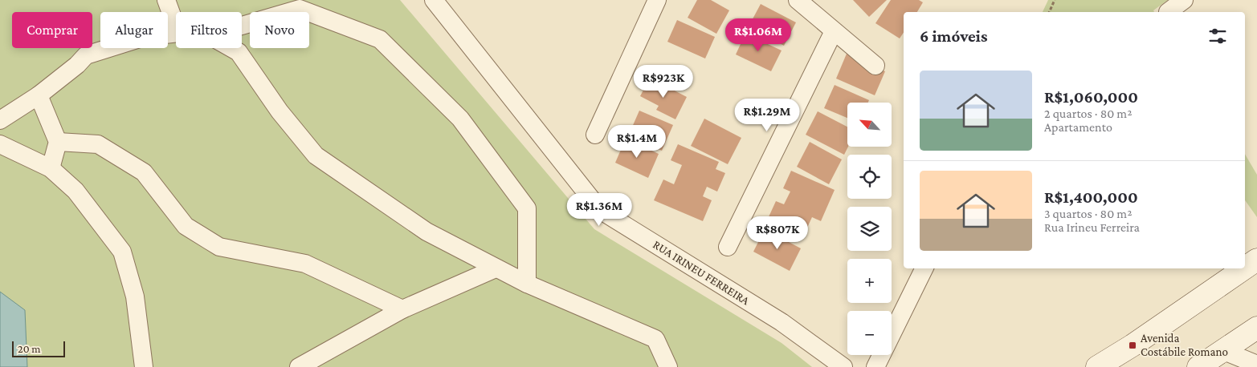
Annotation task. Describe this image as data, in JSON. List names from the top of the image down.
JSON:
{
  "streets": {
    "street": ["RUA IRINEU FERREIRA"]
  },
  "places": {
    "transit": ["Avenida Costábile Romano"]
  },
  "scale_bar": "20 m",
  "north": "top left",
  "page": {
    "chip": [
      "Comprar",
      "Alugar",
      "Filtros",
      "Novo"
    ],
    "heading": "6 imóveis",
    "price": [
      "R$1.06M",
      "R$923K",
      "R$1.29M",
      "R$1.4M",
      "R$1.36M",
      "R$807K"
    ],
    "list": [
      {
        "name": "R$1,060,000",
        "note": "2 quartos · 80 m² · Apartamento"
      },
      {
        "name": "R$1,400,000",
        "note": "3 quartos · 80 m² · Rua Irineu Ferreira"
      }
    ],
    "map_buttons": ["+", "−"],
    "scale": "20 m"
  }
}
